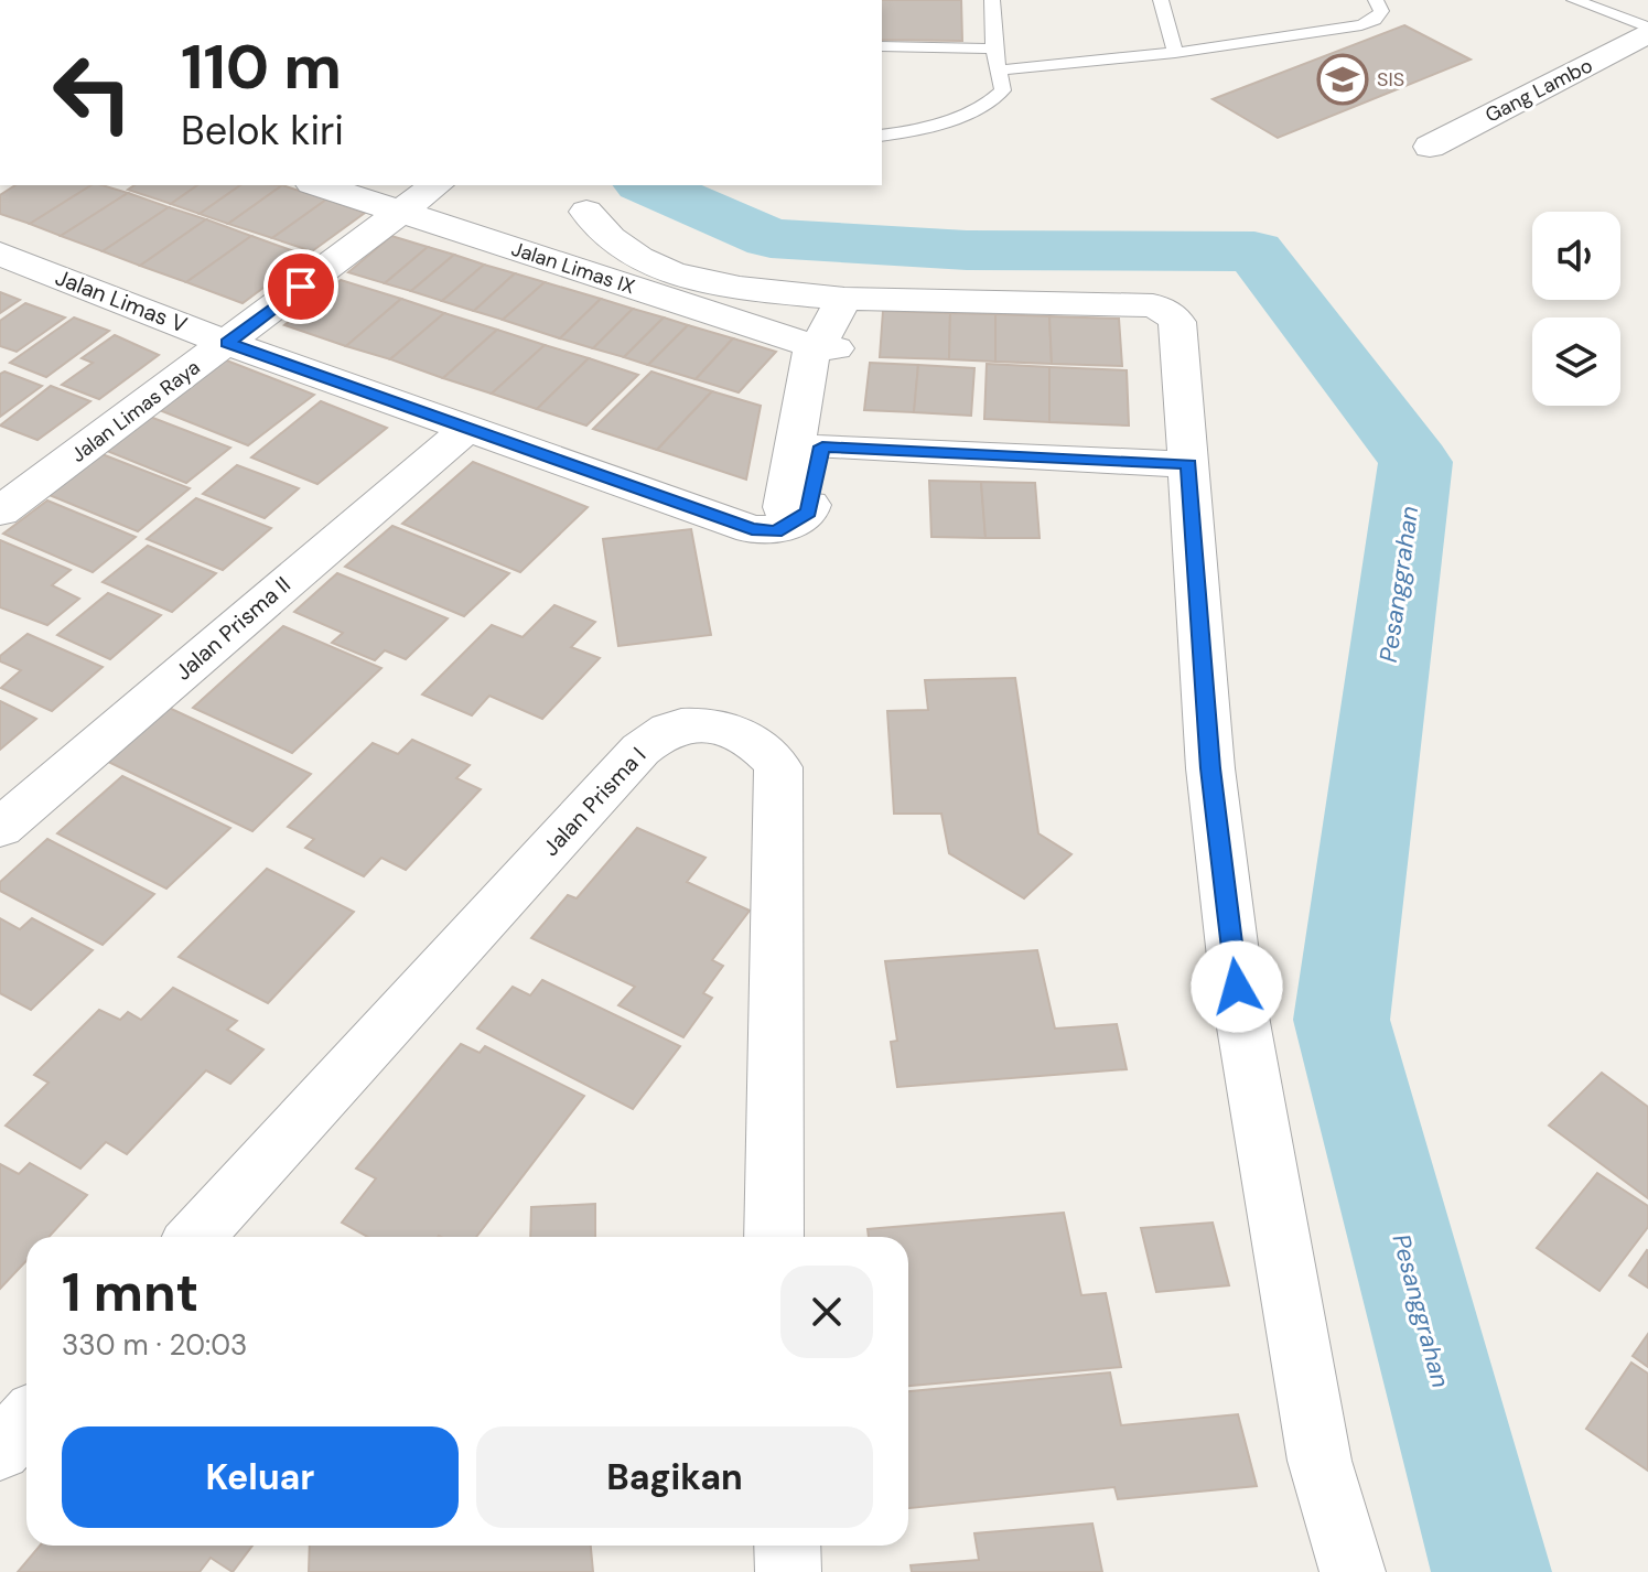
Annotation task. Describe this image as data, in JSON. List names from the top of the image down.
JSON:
{
  "streets": {
    "street": [
      "Gang Lambo",
      "Jalan Limas IX",
      "Jalan Limas V",
      "Jalan Limas Raya",
      "Jalan Prisma II",
      "Jalan Prisma I"
    ]
  },
  "crossings": [
    ["Jalan Limas IX", "Jalan Limas Raya"],
    ["Jalan Limas V", "Jalan Limas Raya"],
    ["Jalan Limas V", "Jalan Prisma II"]
  ],
  "water": ["Pesanggrahan"],
  "places": {
    "school or university": ["SIS"]
  },
  "page": {
    "turn": ["110 m", "Belok kiri"],
    "heading": ["1 mnt", "330 m · 20:03"],
    "buttons": ["Keluar", "Bagikan"]
  }
}
